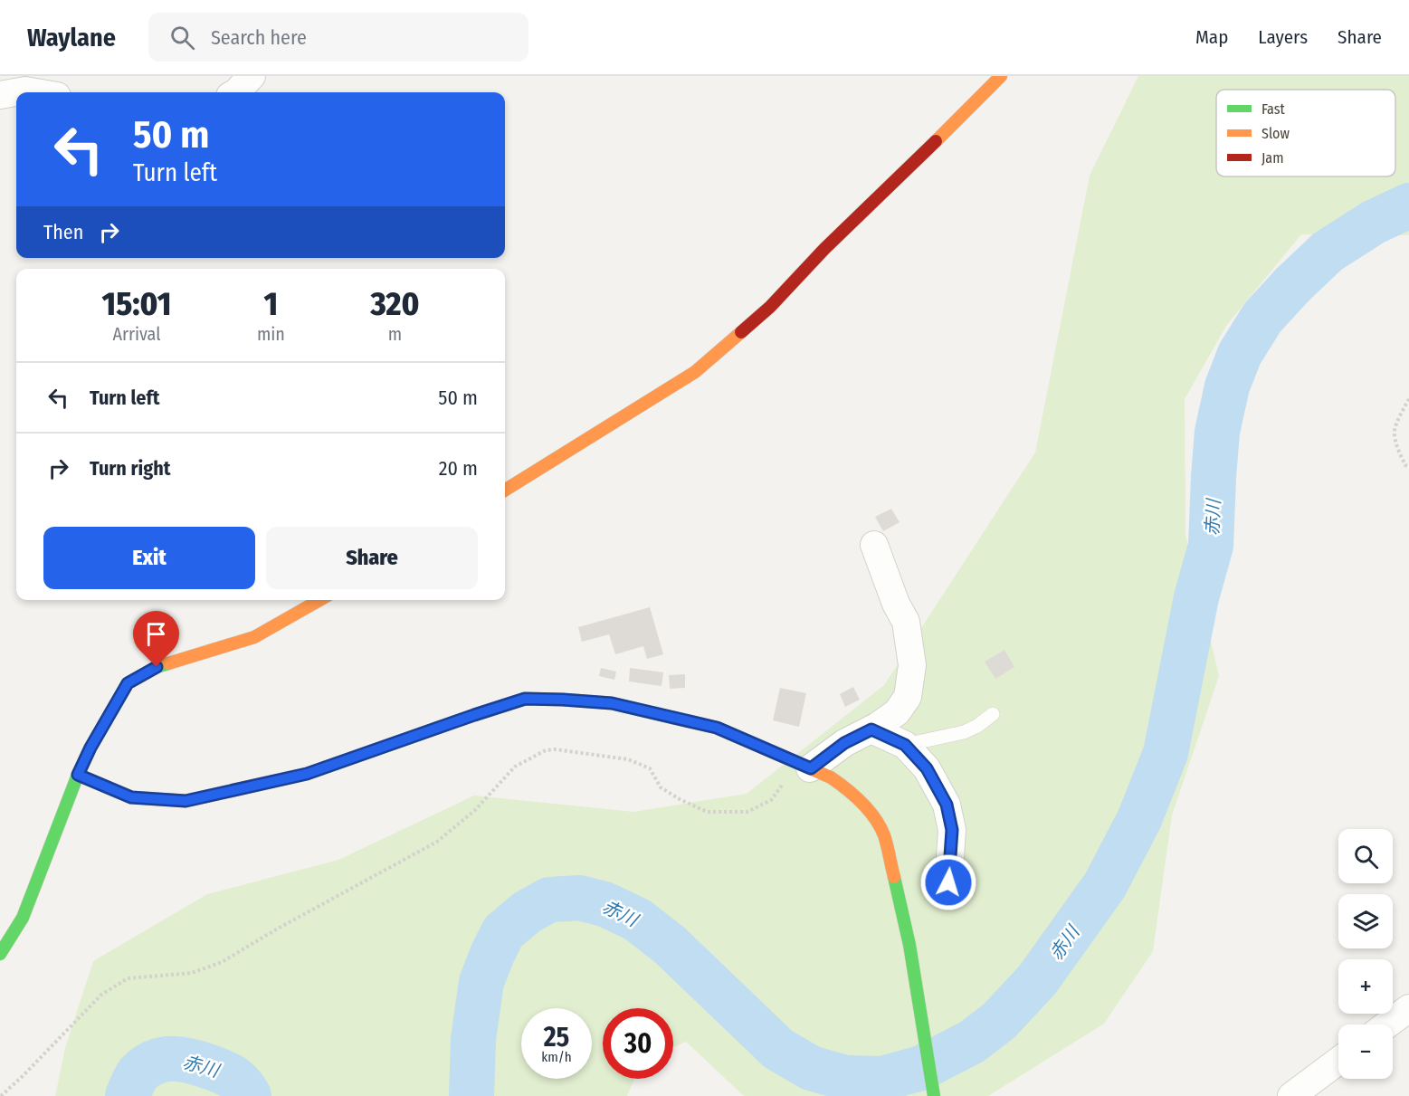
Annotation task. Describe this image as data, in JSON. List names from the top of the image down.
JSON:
{
  "water": ["赤川"],
  "legend": ["Fast", "Slow", "Jam"],
  "page": {
    "header": "Waylane",
    "search": "Search here",
    "nav": ["Map", "Layers", "Share"],
    "turn": ["50 m", "Turn left"],
    "then": "Then",
    "eta": [
      "15:01",
      "Arrival",
      "1",
      "min",
      "320",
      "m"
    ],
    "list": [
      {
        "name": "Turn left",
        "value": "50 m"
      },
      {
        "name": "Turn right",
        "value": "20 m"
      }
    ],
    "buttons": ["Exit", "Share"],
    "map_buttons": ["+", "−"],
    "speed": "25 km/h",
    "limit": "30"
  }
}
